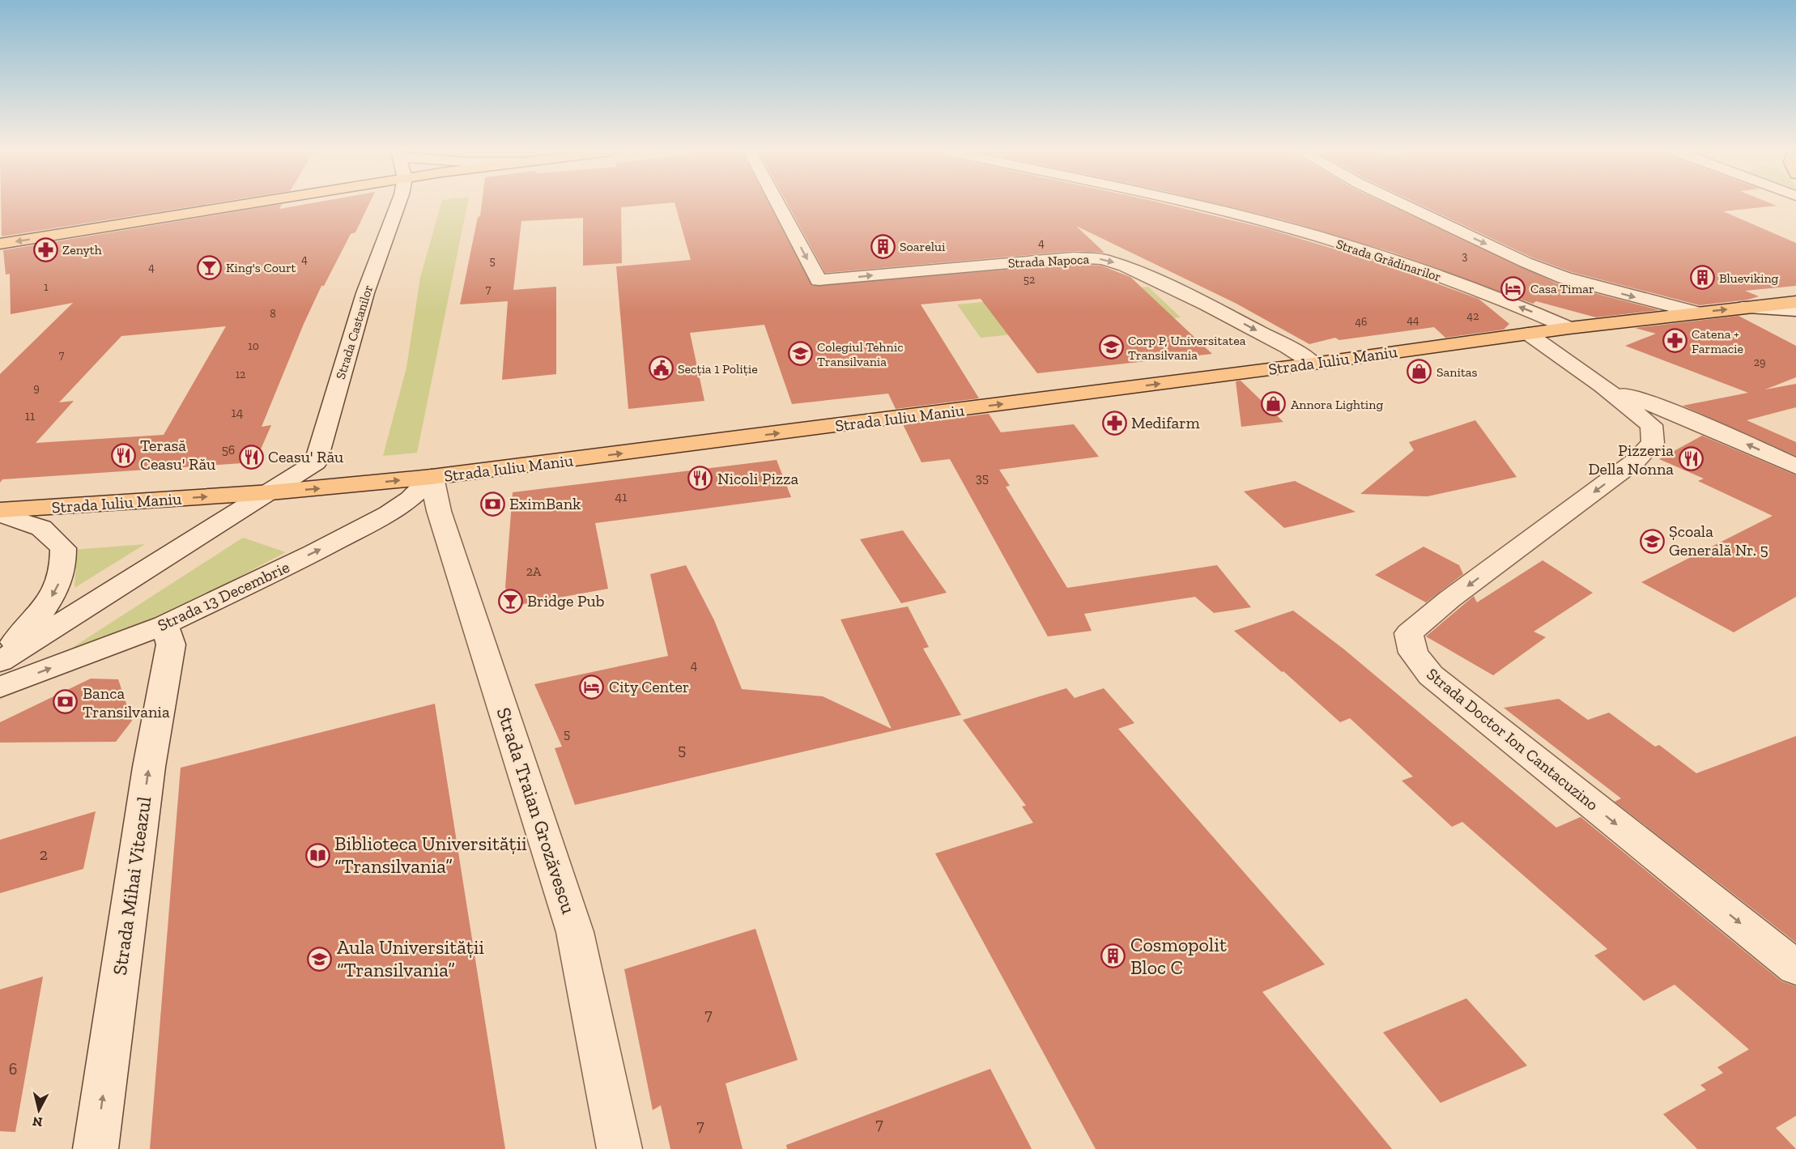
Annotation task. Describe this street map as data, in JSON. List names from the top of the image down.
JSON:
{
  "streets": {
    "main road": ["Strada Iuliu Maniu"],
    "street": [
      "Strada Grădinarilor",
      "Strada Napoca",
      "Strada Castanilor",
      "Strada 13 Decembrie",
      "Strada Doctor Ion Cantacuzino",
      "Strada Traian Grozăvescu",
      "Strada Mihai Viteazul"
    ]
  },
  "crossings": [
    ["Strada Grădinarilor", "Strada Iuliu Maniu"],
    ["Strada Napoca", "Strada Iuliu Maniu"],
    ["Strada Castanilor", "Strada Iuliu Maniu"],
    ["Strada Iuliu Maniu", "Strada 13 Decembrie"],
    ["Strada Iuliu Maniu", "Strada Traian Grozăvescu"],
    ["Strada 13 Decembrie", "Strada Traian Grozăvescu"],
    ["Strada 13 Decembrie", "Strada Mihai Viteazul"]
  ],
  "one_way": ["Strada Napoca", "Strada Iuliu Maniu", "Strada Mihai Viteazul"],
  "places": {
    "building": ["Soarelui", "Blueviking", "Cosmopolit Bloc C"],
    "pharmacy": ["Zenyth", "Catena + Farmacie", "Medifarm"],
    "bar": ["King's Court", "Bridge Pub"],
    "hotel": ["Casa Timar", "City Center"],
    "school or university": [
      "Corp P, Universitatea Transilvania",
      "Colegiul Tehnic Transilvania",
      "Școala Generală Nr. 5",
      "Aula Universității “Transilvania”"
    ],
    "public building": ["Secția 1 Poliție"],
    "shop": ["Sanitas", "Annora Lighting"],
    "restaurant": [
      "Terasă Ceasu' Rău",
      "Ceasu' Rău",
      "Pizzeria Della Nonna",
      "Nicoli Pizza"
    ],
    "bank": ["EximBank", "Banca Transilvania"],
    "library": ["Biblioteca Universității “Transilvania”"]
  },
  "house_numbers": [
    "4",
    "3",
    "4",
    "5",
    "4",
    "52",
    "1",
    "7",
    "8",
    "42",
    "44",
    "46",
    "10",
    "7",
    "29",
    "12",
    "9",
    "14",
    "11",
    "56",
    "35",
    "41",
    "2A",
    "4",
    "5",
    "5",
    "2",
    "7",
    "6",
    "7",
    "7"
  ],
  "north": "bottom"
}
